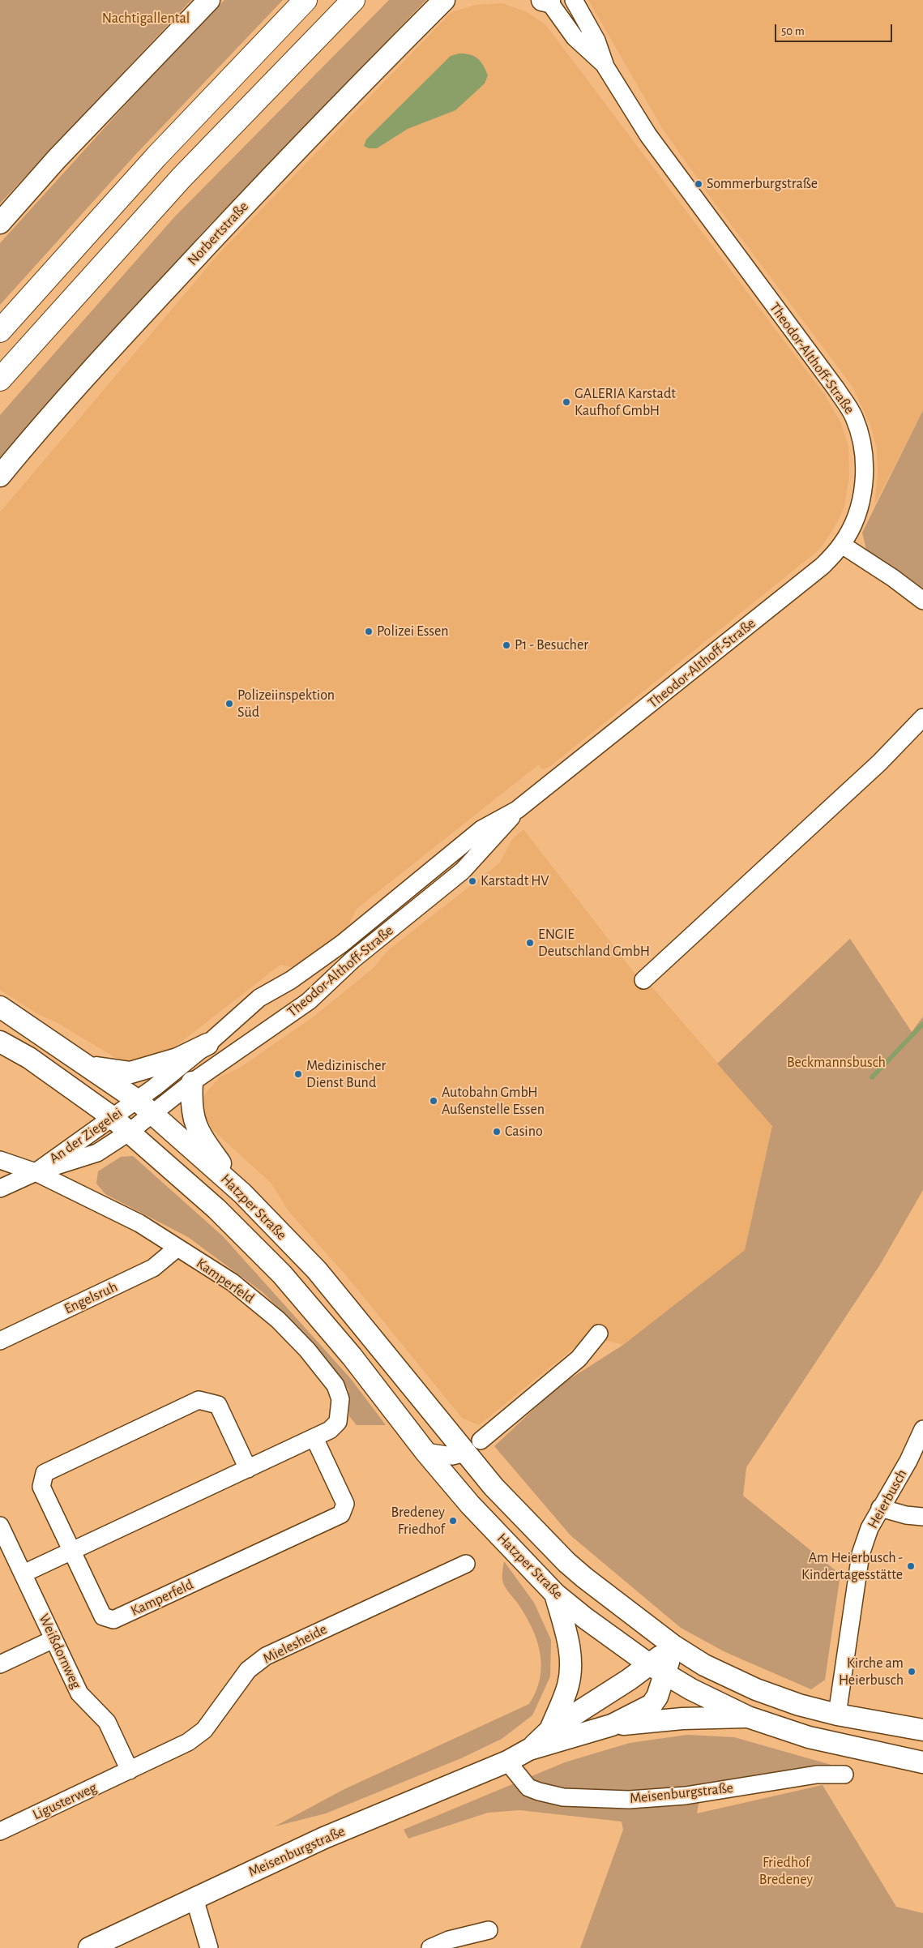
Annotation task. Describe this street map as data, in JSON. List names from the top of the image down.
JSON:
{
  "streets": {
    "main road": ["Norbertstraße", "Hatzper Straße", "Meisenburgstraße"],
    "street": [
      "Theodor-Althoff-Straße",
      "An der Ziegelei",
      "Kamperfeld",
      "Engelsruh",
      "Heierbusch",
      "Mielesheide",
      "Weißdornweg",
      "Ligusterweg"
    ]
  },
  "crossings": [
    ["Theodor-Althoff-Straße", "An der Ziegelei"],
    ["Theodor-Althoff-Straße", "Hatzper Straße"],
    ["An der Ziegelei", "Hatzper Straße"],
    ["An der Ziegelei", "Kamperfeld"],
    ["Hatzper Straße", "Meisenburgstraße"],
    ["Kamperfeld", "Engelsruh"],
    ["Kamperfeld", "Weißdornweg"],
    ["Mielesheide", "Weißdornweg"],
    ["Mielesheide", "Ligusterweg"],
    ["Weißdornweg", "Ligusterweg"]
  ],
  "parks": ["Nachtigallental", "Beckmannsbusch", "Friedhof Bredeney"],
  "places": [
    "Sommerburgstraße",
    "GALERIA Karstadt Kaufhof GmbH",
    "Polizei Essen",
    "P1 - Besucher",
    "Polizeiinspektion Süd",
    "Karstadt HV",
    "ENGIE Deutschland GmbH",
    "Medizinischer Dienst Bund",
    "Autobahn GmbH Außenstelle Essen",
    "Casino",
    "Bredeney Friedhof",
    "Am Heierbusch - Kindertagesstätte",
    "Kirche am Heierbusch"
  ],
  "scale_bar": "50 m"
}
